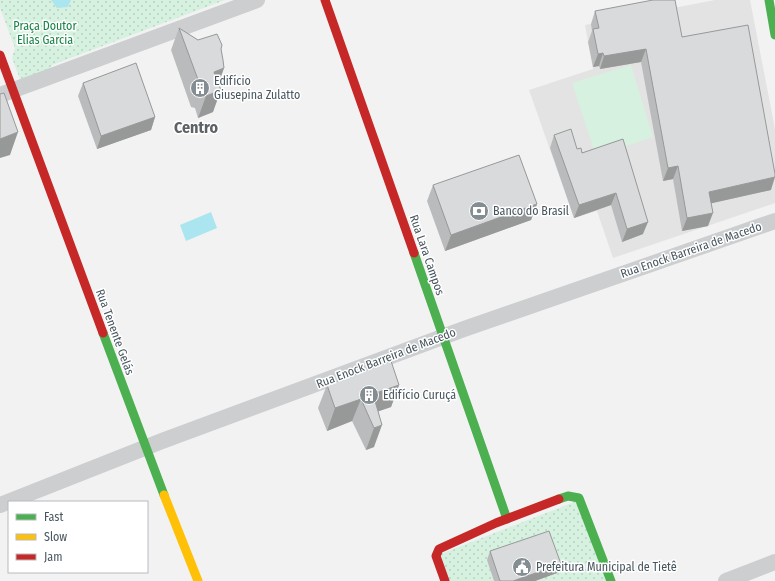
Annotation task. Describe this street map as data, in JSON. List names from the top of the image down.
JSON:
{
  "streets": {
    "street": ["Rua Enock Barreira de Macedo", "Rua Lara Campos", "Rua Tenente Gelás"]
  },
  "crossings": [
    ["Rua Enock Barreira de Macedo", "Rua Lara Campos"],
    ["Rua Enock Barreira de Macedo", "Rua Tenente Gelás"]
  ],
  "districts": ["Centro"],
  "parks": ["Praça Doutor Elias Garcia"],
  "places": {
    "building": ["Edifício Giusepina Zulatto", "Edifício Curuçá"],
    "bank": ["Banco do Brasil"],
    "public building": ["Prefeitura Municipal de Tietê"]
  },
  "legend": ["Fast", "Slow", "Jam"]
}
